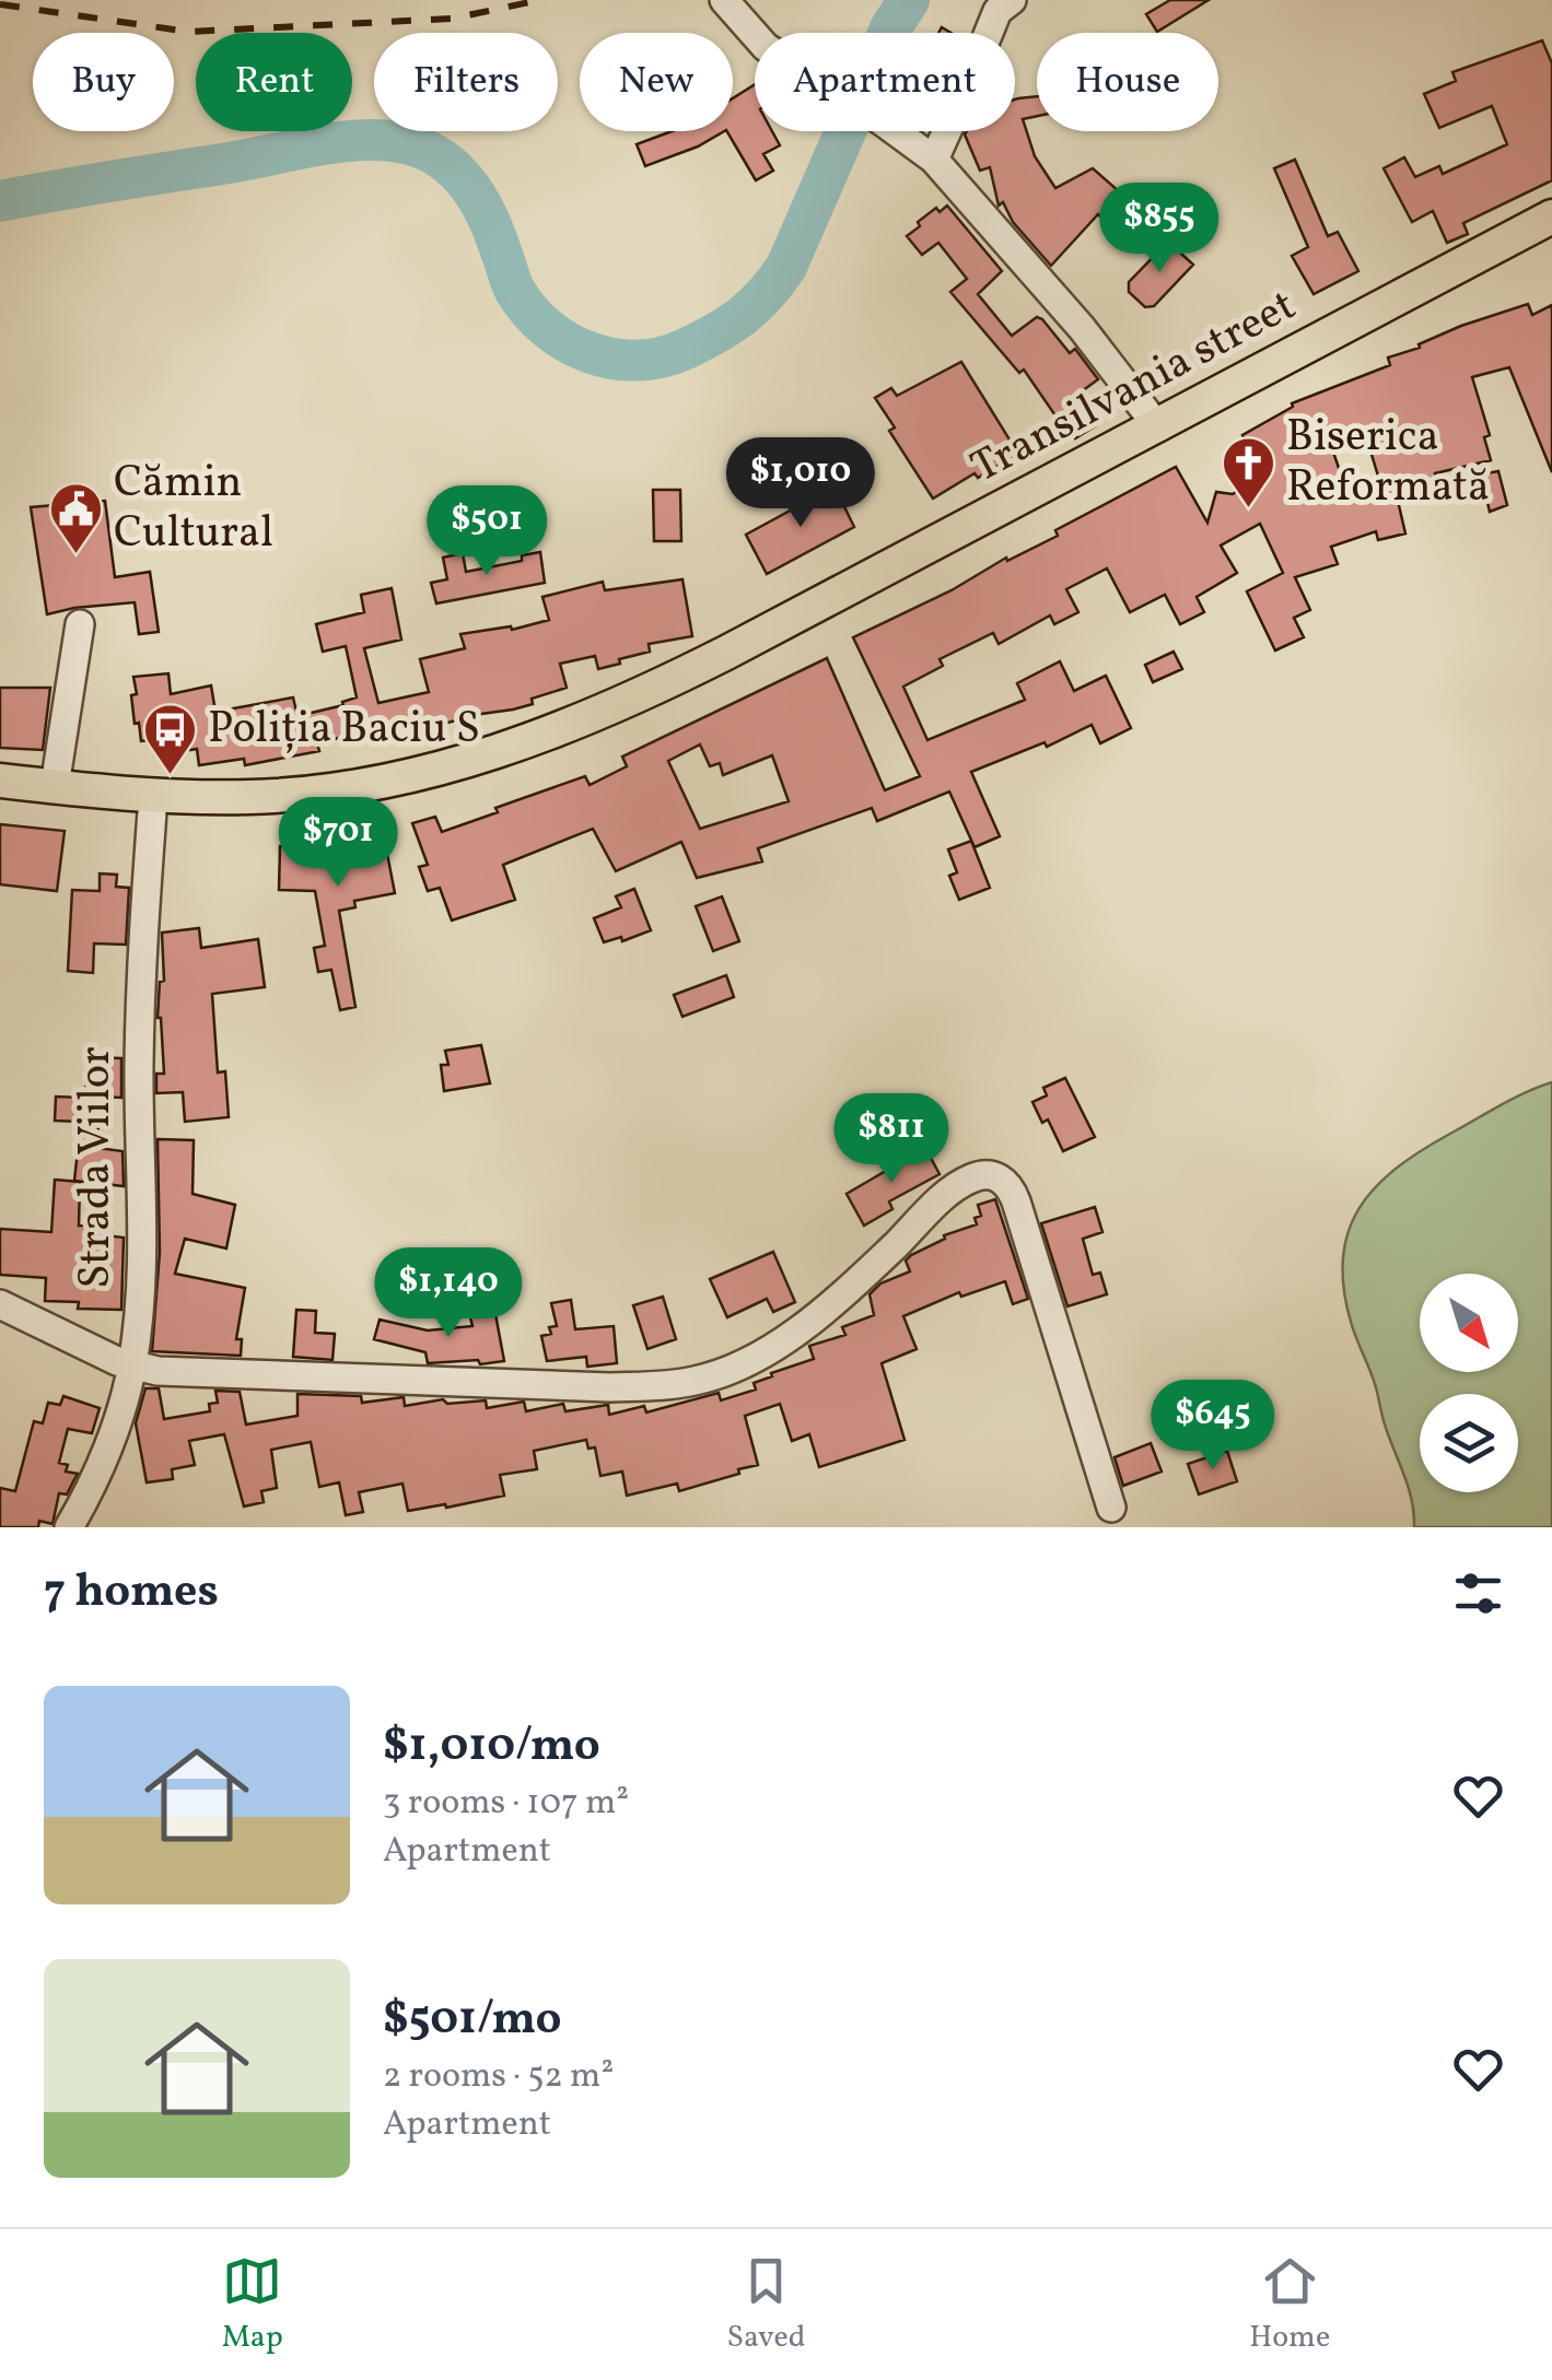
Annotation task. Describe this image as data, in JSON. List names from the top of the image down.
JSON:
{
  "streets": {
    "main road": ["Transilvania street"],
    "street": ["Strada Viilor"]
  },
  "crossings": [
    ["Transilvania street", "Strada Viilor"]
  ],
  "places": {
    "church": ["Biserica Reformată"],
    "public building": ["Cămin Cultural"],
    "bus stop": ["Poliția Baciu S"]
  },
  "north": "bottom right",
  "page": {
    "chip": [
      "Buy",
      "Rent",
      "Filters",
      "New",
      "Apartment",
      "House"
    ],
    "price": [
      "$855",
      "$1,010",
      "$501",
      "$701",
      "$811",
      "$1,140",
      "$645"
    ],
    "heading": "7 homes",
    "list": [
      {
        "name": "$1,010/mo",
        "note": "3 rooms · 107 m² · Apartment"
      },
      {
        "name": "$501/mo",
        "note": "2 rooms · 52 m² · Apartment"
      }
    ],
    "tabs": ["Map", "Saved", "Home"]
  }
}
